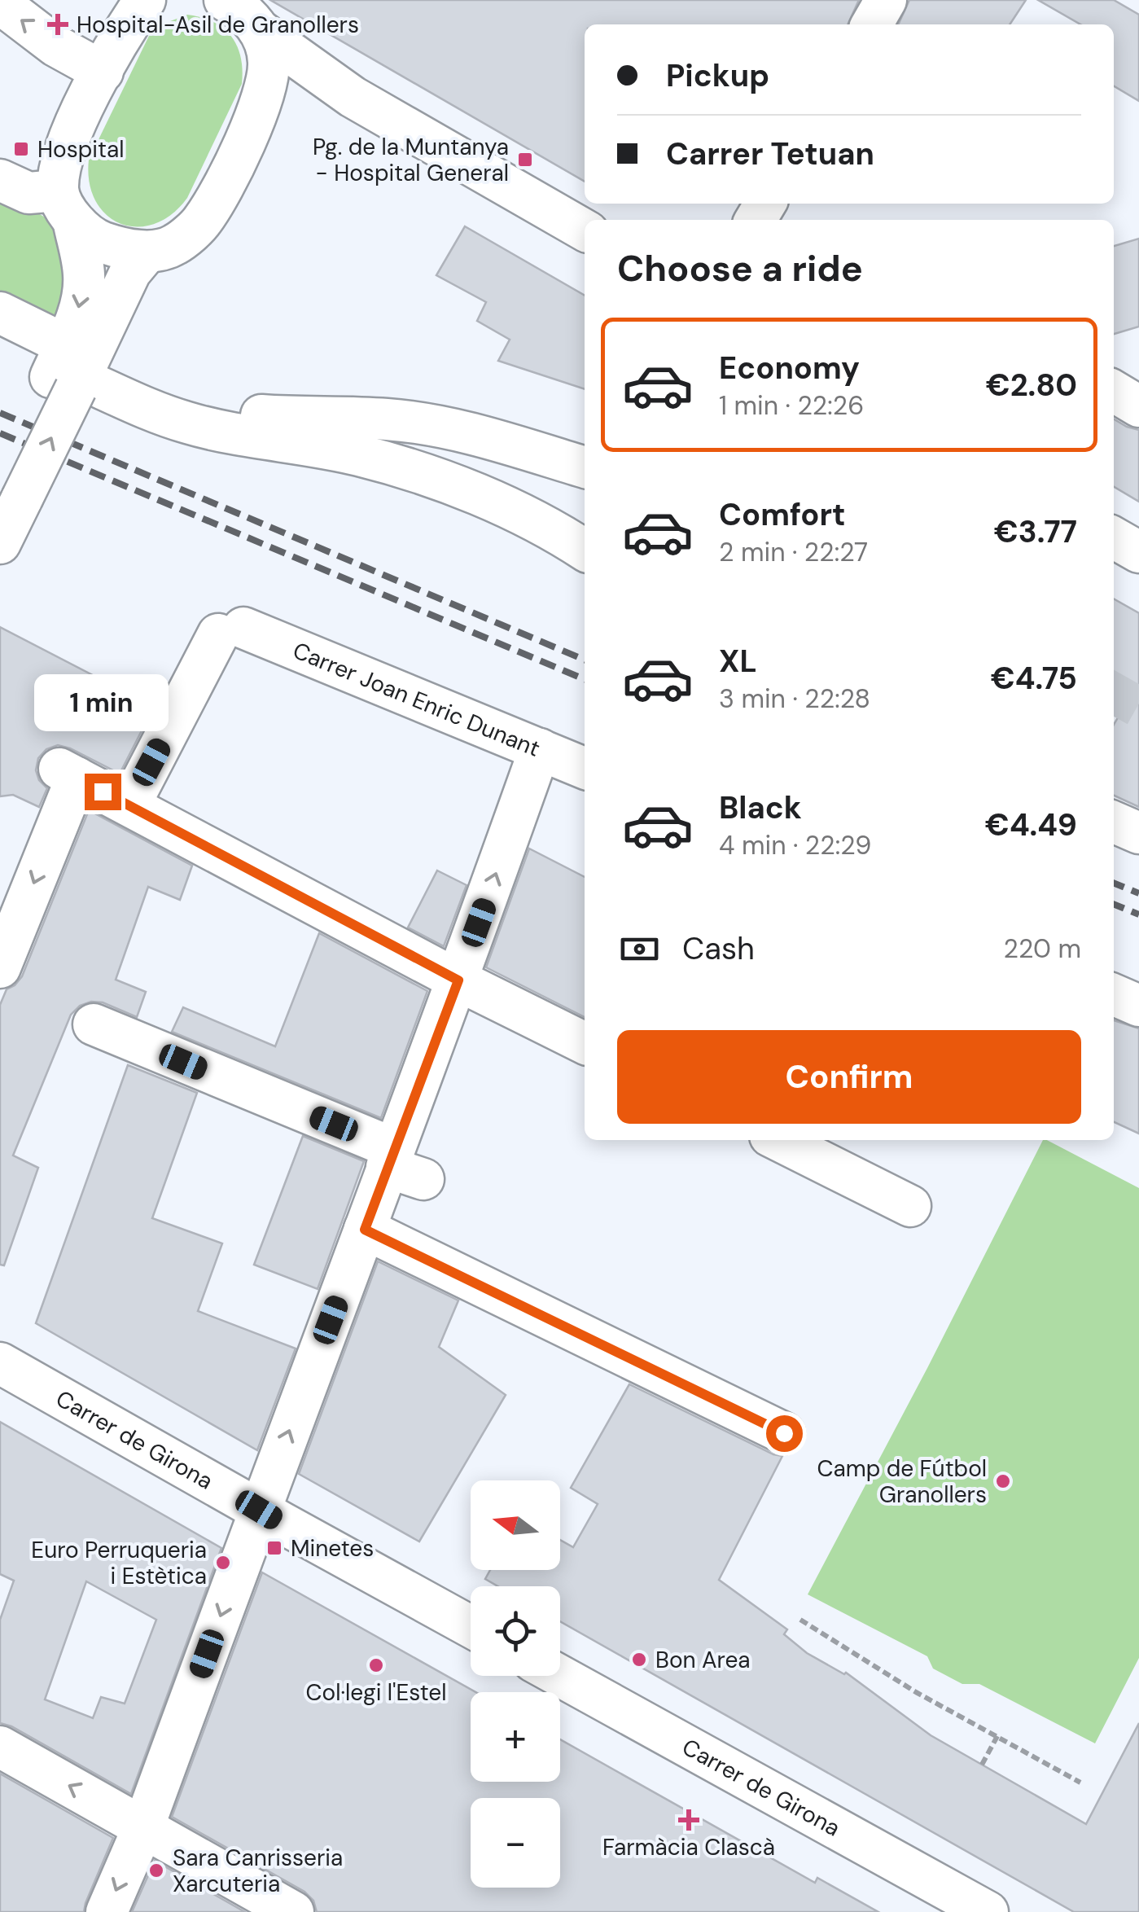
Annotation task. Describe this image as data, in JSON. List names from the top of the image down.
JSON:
{
  "streets": {
    "street": ["Carrer Joan Enric Dunant", "Carrer de Girona"]
  },
  "places": {
    "health": ["Hospital-Asil de Granollers", "Farmàcia Clascà"],
    "transit": ["Hospital", "Pg. de la Muntanya - Hospital General", "Minetes"],
    "other": [
      "Camp de Fútbol Granollers",
      "Euro Perruqueria i Estètica",
      "Bon Area",
      "Col·legi l'Estel",
      "Sara Canrisseria Xarcuteria"
    ]
  },
  "north": "left",
  "page": {
    "banner": ["Pickup", "Carrer Tetuan"],
    "heading": "Choose a ride",
    "list": [
      {
        "name": "Economy",
        "note": "1 min · 22:26",
        "value": "€2.80"
      },
      {
        "name": "Comfort",
        "note": "2 min · 22:27",
        "value": "€3.77"
      },
      {
        "name": "XL",
        "note": "3 min · 22:28",
        "value": "€4.75"
      },
      {
        "name": "Black",
        "note": "4 min · 22:29",
        "value": "€4.49"
      }
    ],
    "bubble": "1 min",
    "pay": ["Cash", "220 m"],
    "buttons": "Confirm",
    "map_buttons": ["+", "−"]
  }
}
